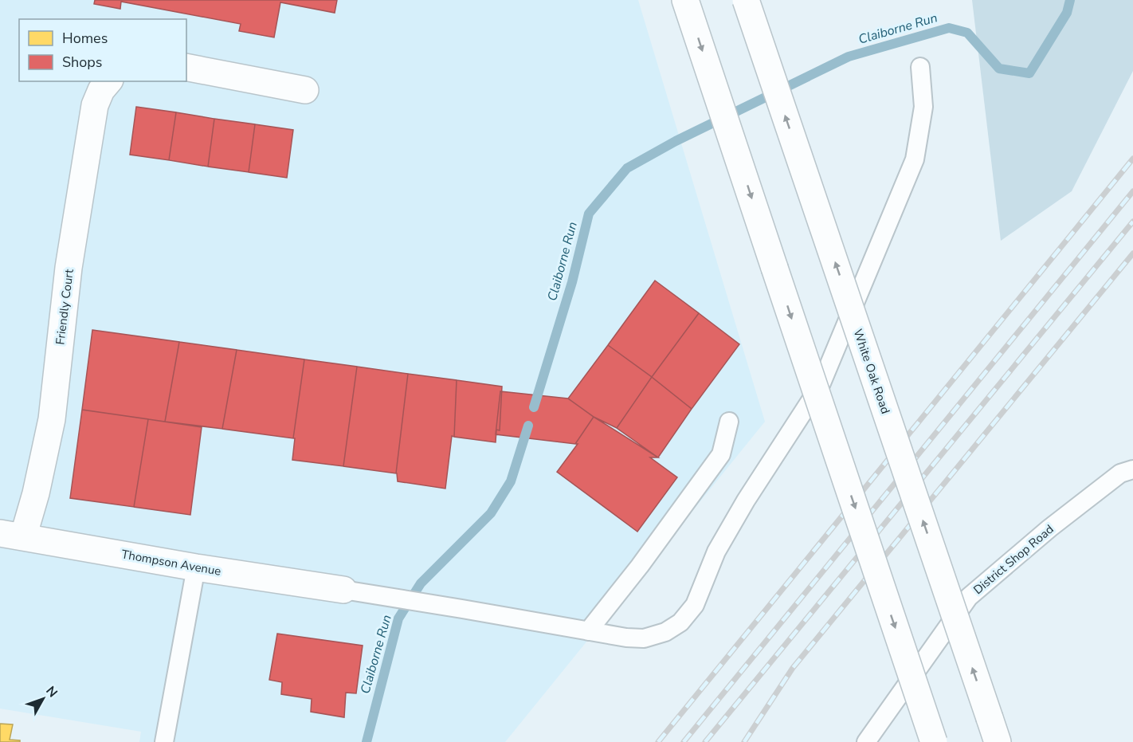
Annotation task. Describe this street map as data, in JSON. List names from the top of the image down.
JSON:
{
  "streets": {
    "main road": ["Friendly Court", "White Oak Road", "Thompson Avenue"],
    "lane": ["District Shop Road"]
  },
  "crossings": [
    ["Friendly Court", "Thompson Avenue"]
  ],
  "water": ["Claiborne Run"],
  "legend": ["Homes", "Shops"],
  "north": "top right"
}
